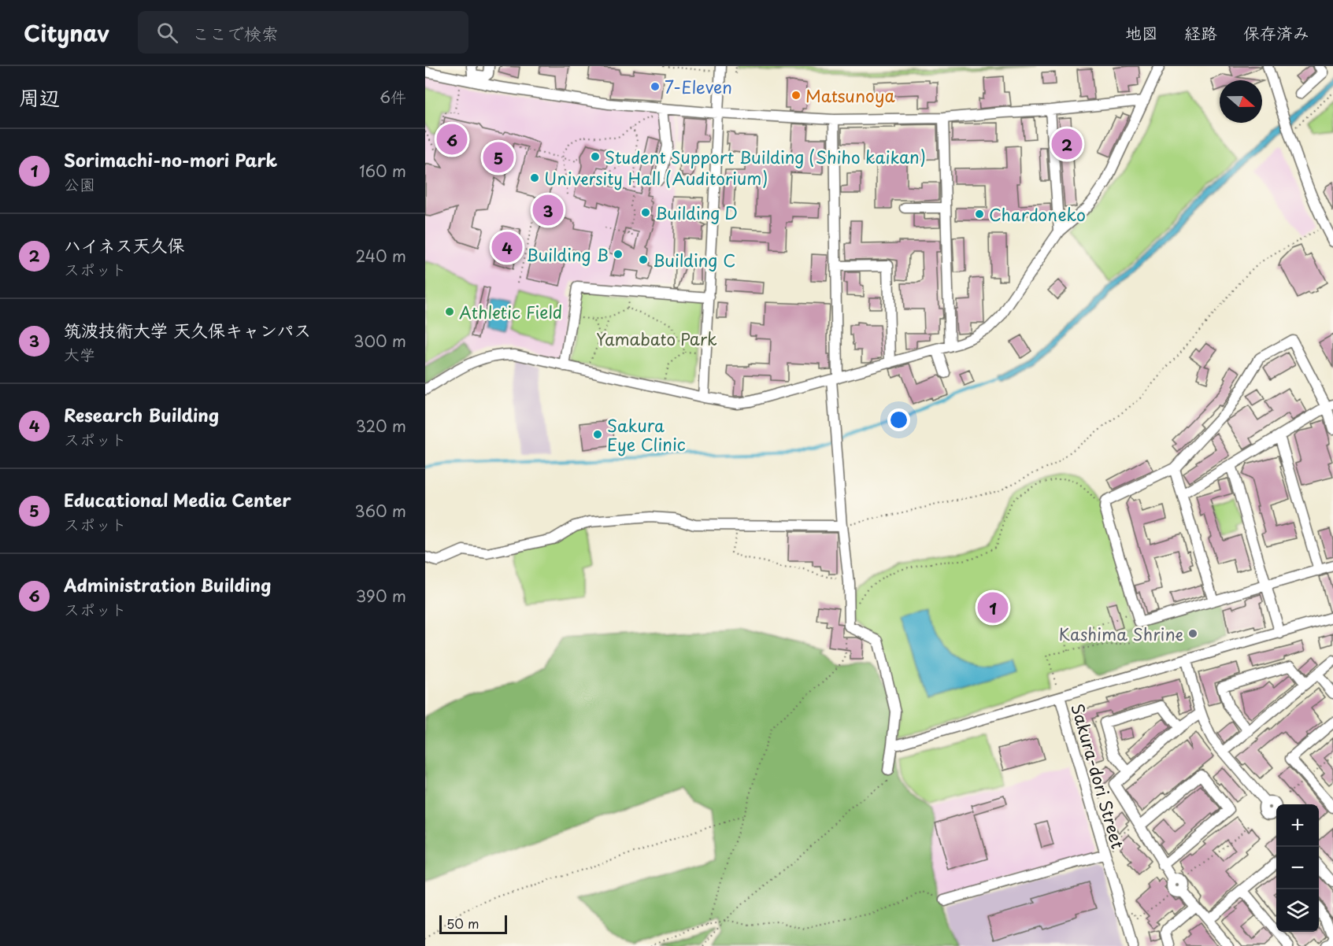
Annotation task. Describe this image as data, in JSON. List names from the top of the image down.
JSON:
{
  "streets": {
    "street": ["Sakura-dori Street"]
  },
  "parks": ["Yamabato Park"],
  "places": [
    "7-Eleven",
    "Matsunoya",
    "Student Support Building (Shiho kaikan)",
    "University Hall (Auditorium)",
    "Building D",
    "Chardoneko",
    "Building B",
    "Building C",
    "Athletic Field",
    "Sakura Eye Clinic",
    "Kashima Shrine"
  ],
  "scale_bar": "50 m",
  "north": "right",
  "page": {
    "header": "Citynav",
    "search": "ここで検索",
    "nav": ["地図", "経路", "保存済み"],
    "heading": ["周辺", "6件"],
    "pins": [
      "6",
      "2",
      "5",
      "3",
      "4",
      "1"
    ],
    "list": [
      {
        "mark": "1",
        "name": "Sorimachi-no-mori Park",
        "note": "公園",
        "value": "160 m"
      },
      {
        "mark": "2",
        "name": "ハイネス天久保",
        "note": "スポット",
        "value": "240 m"
      },
      {
        "mark": "3",
        "name": "筑波技術大学 天久保キャンパス",
        "note": "大学",
        "value": "300 m"
      },
      {
        "mark": "4",
        "name": "Research Building",
        "note": "スポット",
        "value": "320 m"
      },
      {
        "mark": "5",
        "name": "Educational Media Center",
        "note": "スポット",
        "value": "360 m"
      },
      {
        "mark": "6",
        "name": "Administration Building",
        "note": "スポット",
        "value": "390 m"
      }
    ],
    "map_buttons": ["+", "−"],
    "scale": "50 m"
  }
}
